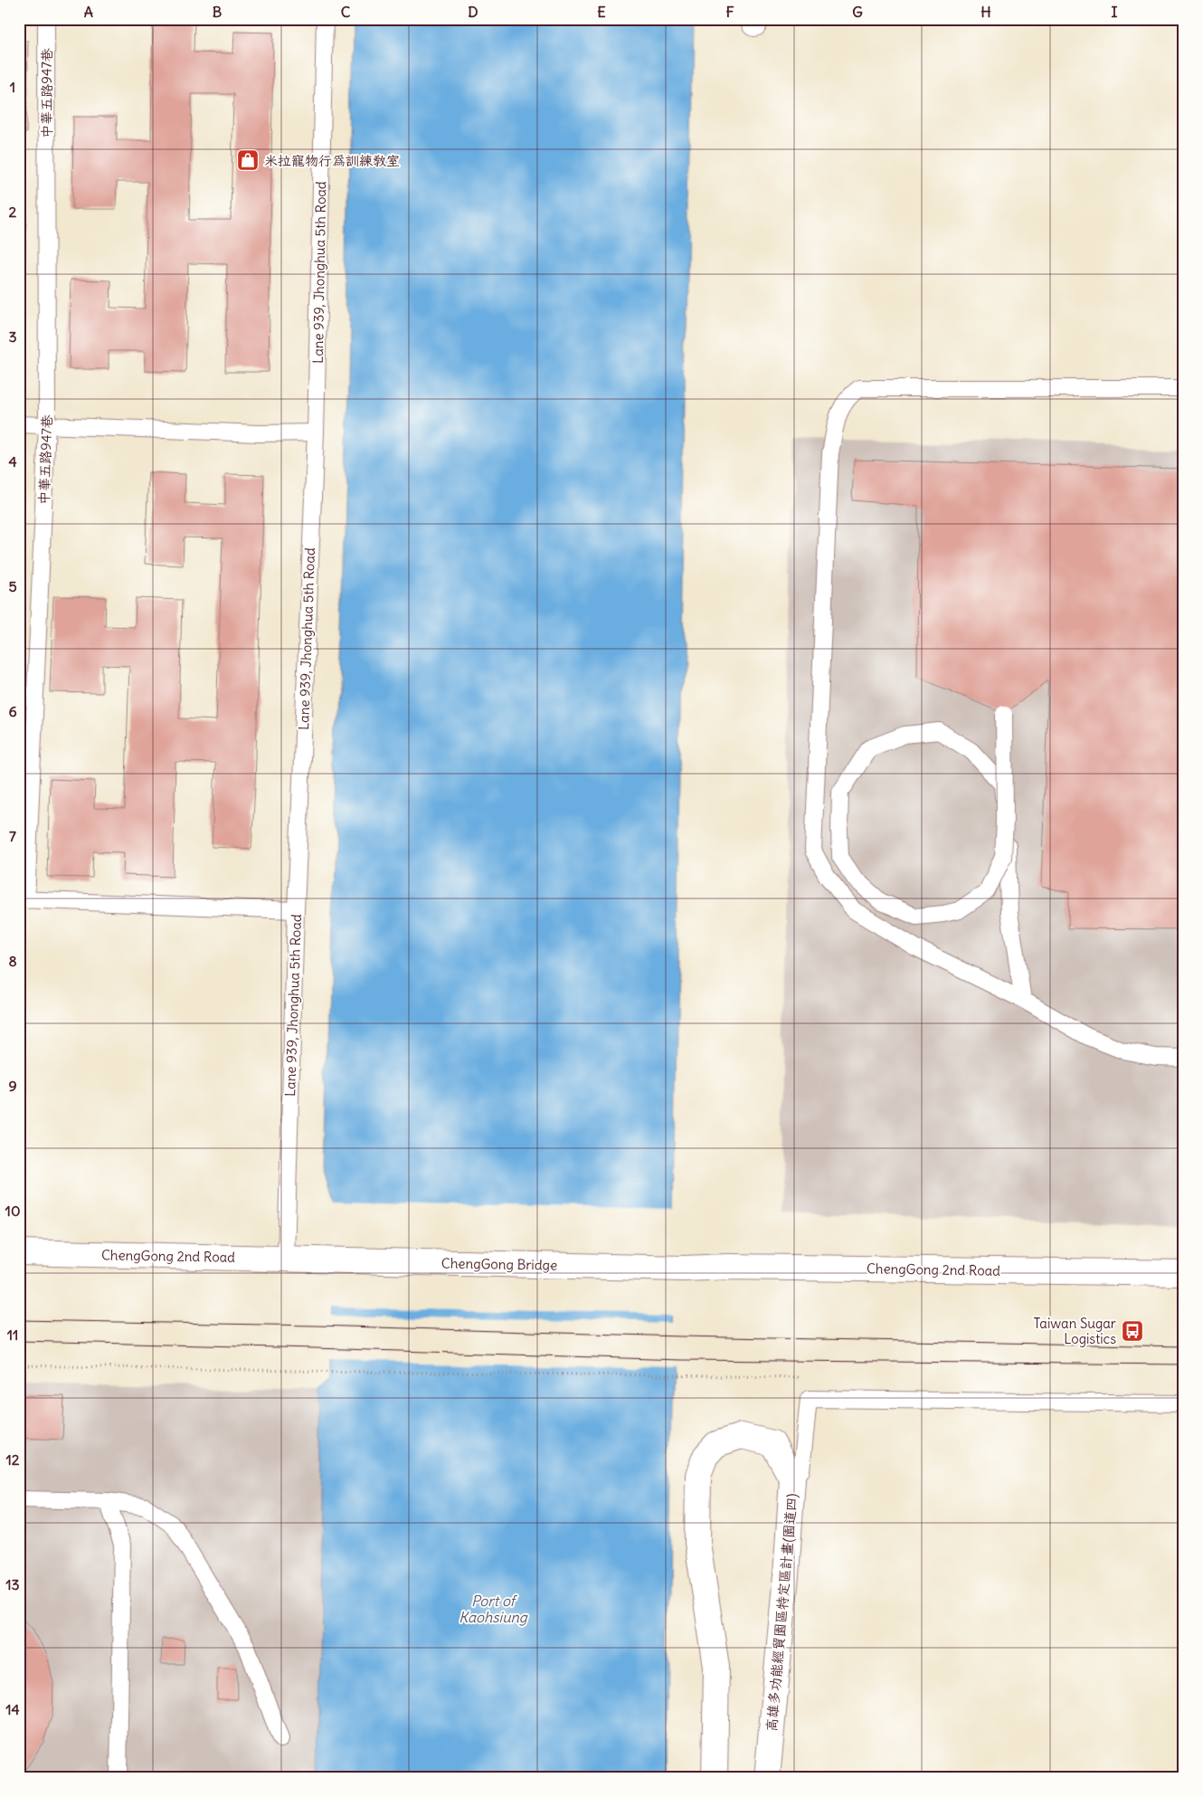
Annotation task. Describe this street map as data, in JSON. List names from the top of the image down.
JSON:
{
  "streets": {
    "street": ["ChengGong 2nd Road", "ChengGong Bridge", "高雄多功能經貿園區特定區計畫(園道四)"],
    "lane": ["中華五路947巷", "Lane 939, Jhonghua 5th Road"]
  },
  "crossings": [
    ["Lane 939, Jhonghua 5th Road", "ChengGong 2nd Road"],
    ["ChengGong 2nd Road", "ChengGong Bridge"]
  ],
  "water": ["Port of Kaohsiung"],
  "places": {
    "shop": ["米拉寵物行為訓練教室"],
    "bus stop": ["Taiwan Sugar Logistics"]
  },
  "grid": {
    "columns": [
      "A",
      "B",
      "C",
      "D",
      "E",
      "F",
      "G",
      "H",
      "I"
    ],
    "rows": [
      "1",
      "2",
      "3",
      "4",
      "5",
      "6",
      "7",
      "8",
      "9",
      "10",
      "11",
      "12",
      "13",
      "14"
    ]
  }
}
